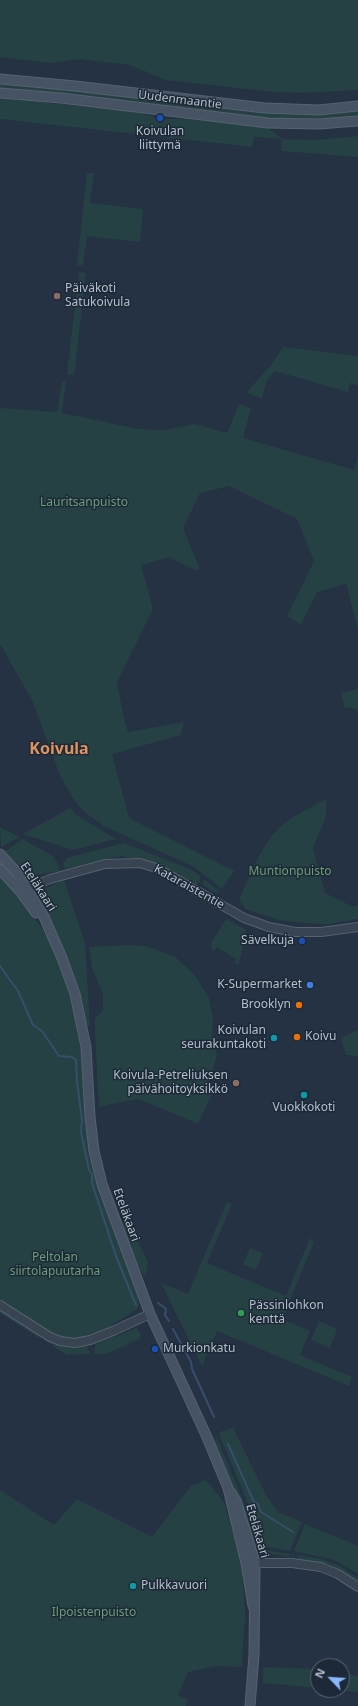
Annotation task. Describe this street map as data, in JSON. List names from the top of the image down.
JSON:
{
  "streets": {
    "main road": ["Uudenmaantie", "Eteläkaari"],
    "street": ["Kataraistentie"]
  },
  "crossings": [
    ["Eteläkaari", "Kataraistentie"]
  ],
  "districts": ["Koivula"],
  "parks": [
    "Lauritsanpuisto",
    "Muntionpuisto",
    "Peltolan siirtolapuutarha",
    "Ilpoistenpuisto"
  ],
  "places": [
    "Koivulan liittymä",
    "Päiväkoti Satukoivula",
    "Sävelkuja",
    "K-Supermarket",
    "Brooklyn",
    "Koivu",
    "Koivulan seurakuntakoti",
    "Koivula-Petreliuksen päivähoitoyksikkö",
    "Vuokkokoti",
    "Pässinlohkon kenttä",
    "Murkionkatu",
    "Pulkkavuori"
  ],
  "north": "top left"
}
